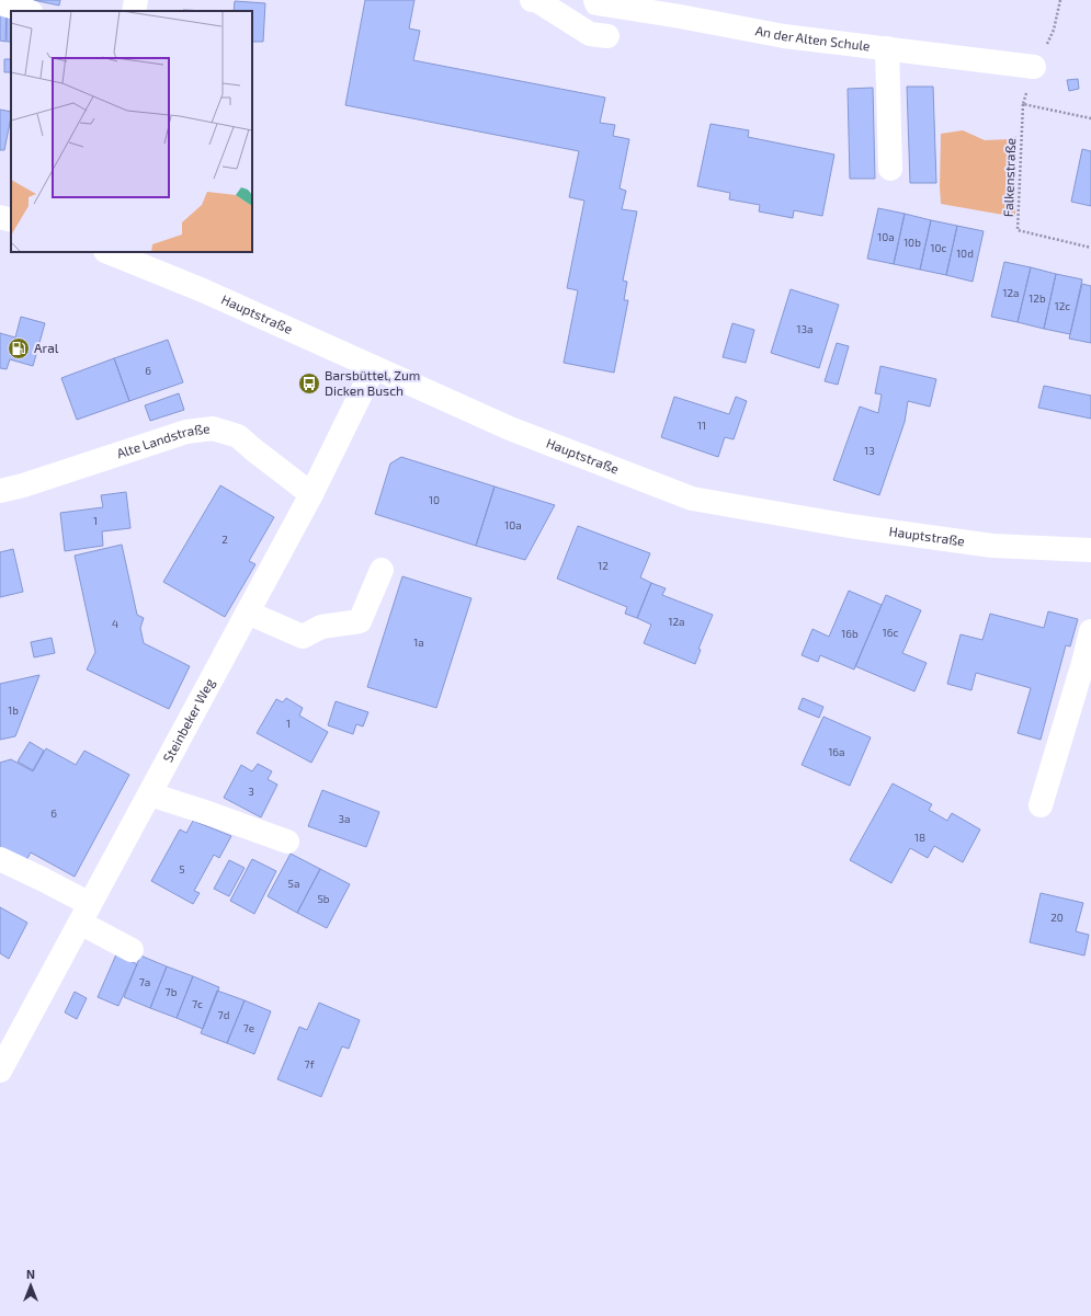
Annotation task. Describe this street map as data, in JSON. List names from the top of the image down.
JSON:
{
  "streets": {
    "street": [
      "An der Alten Schule",
      "Hauptstraße",
      "Alte Landstraße",
      "Steinbeker Weg"
    ],
    "path": ["Falkenstraße"]
  },
  "crossings": [
    ["Hauptstraße", "Steinbeker Weg"],
    ["Alte Landstraße", "Steinbeker Weg"]
  ],
  "places": {
    "fuel station": ["Aral"],
    "bus stop": ["Barsbüttel, Zum Dicken Busch"]
  },
  "house_numbers": [
    "10a",
    "10b",
    "10c",
    "10d",
    "12a",
    "12b",
    "12c",
    "13a",
    "6",
    "11",
    "13",
    "10",
    "1",
    "10a",
    "2",
    "12",
    "12a",
    "4",
    "16c",
    "16b",
    "1a",
    "1b",
    "1",
    "16a",
    "3",
    "6",
    "3a",
    "18",
    "5",
    "5a",
    "5b",
    "20",
    "7a",
    "7b",
    "7c",
    "7d",
    "7e",
    "7f"
  ],
  "north": "top"
}
